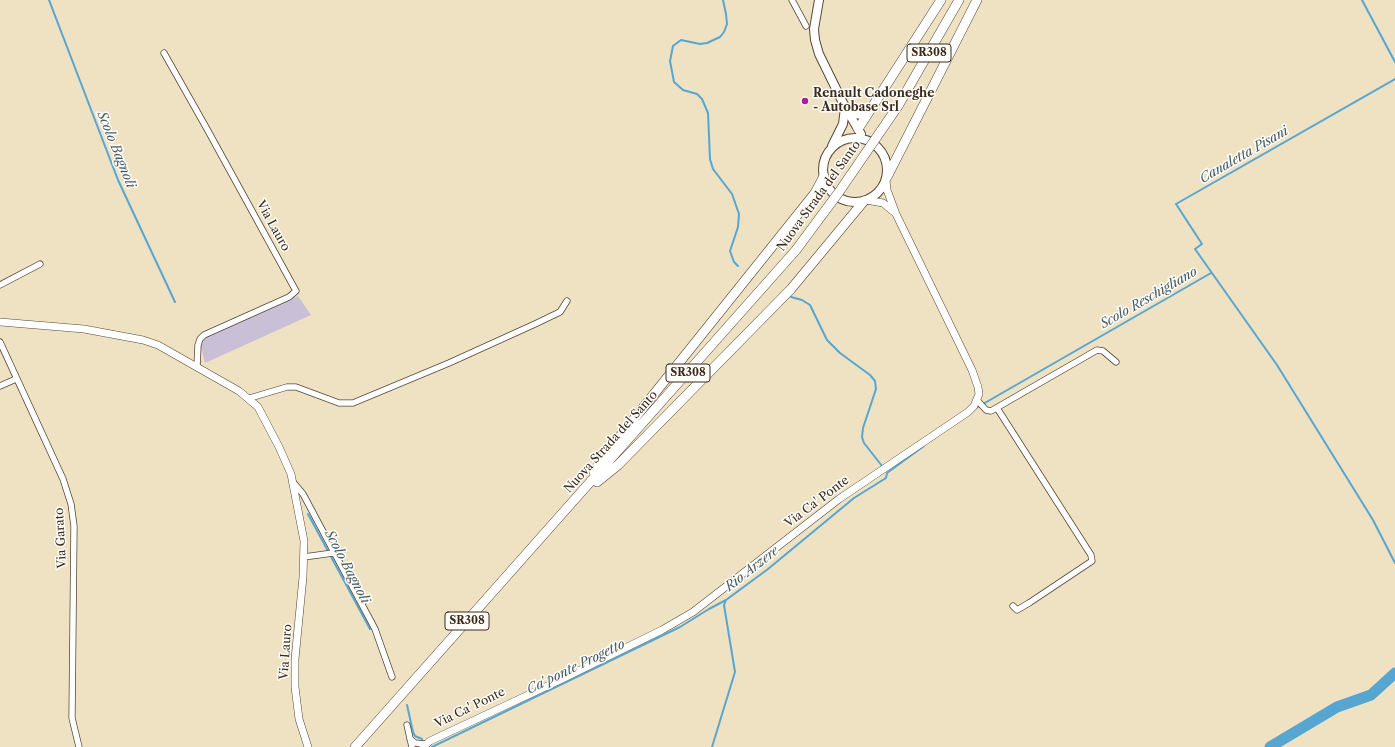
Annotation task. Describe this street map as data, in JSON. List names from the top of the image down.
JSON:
{
  "streets": {
    "highway": ["SR308", "Nuova Strada del Santo"],
    "street": ["Via Lauro", "Via Ca' Ponte", "Via Garato"]
  },
  "water": [
    "Scolo Bagnoli",
    "Canaletta Pisani",
    "Scolo Reschigliano",
    "Rio Arzere",
    "Ca' ponte Progetto"
  ],
  "places": ["Renault Cadoneghe - Autobase Srl"]
}
